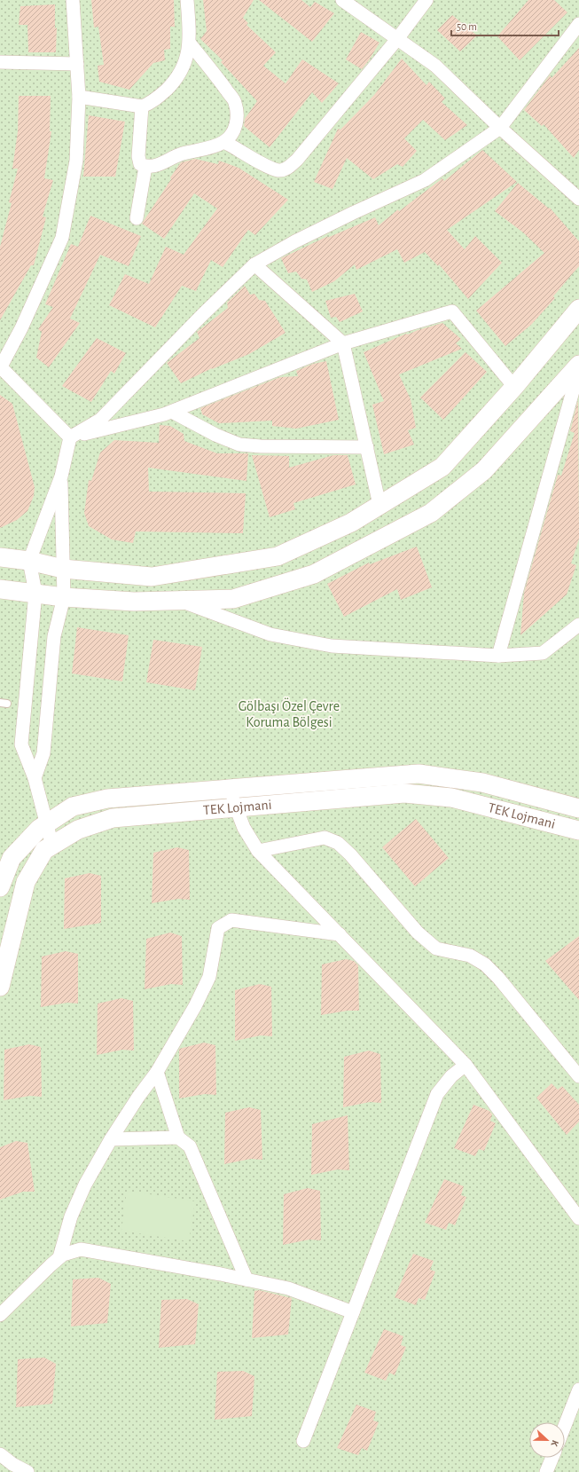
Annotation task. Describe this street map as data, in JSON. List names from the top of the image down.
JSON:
{
  "streets": {
    "main road": ["TEK Lojmani"]
  },
  "parks": ["Gölbaşı Özel Çevre Koruma Bölgesi"],
  "scale_bar": "50 m",
  "north": "right"
}
